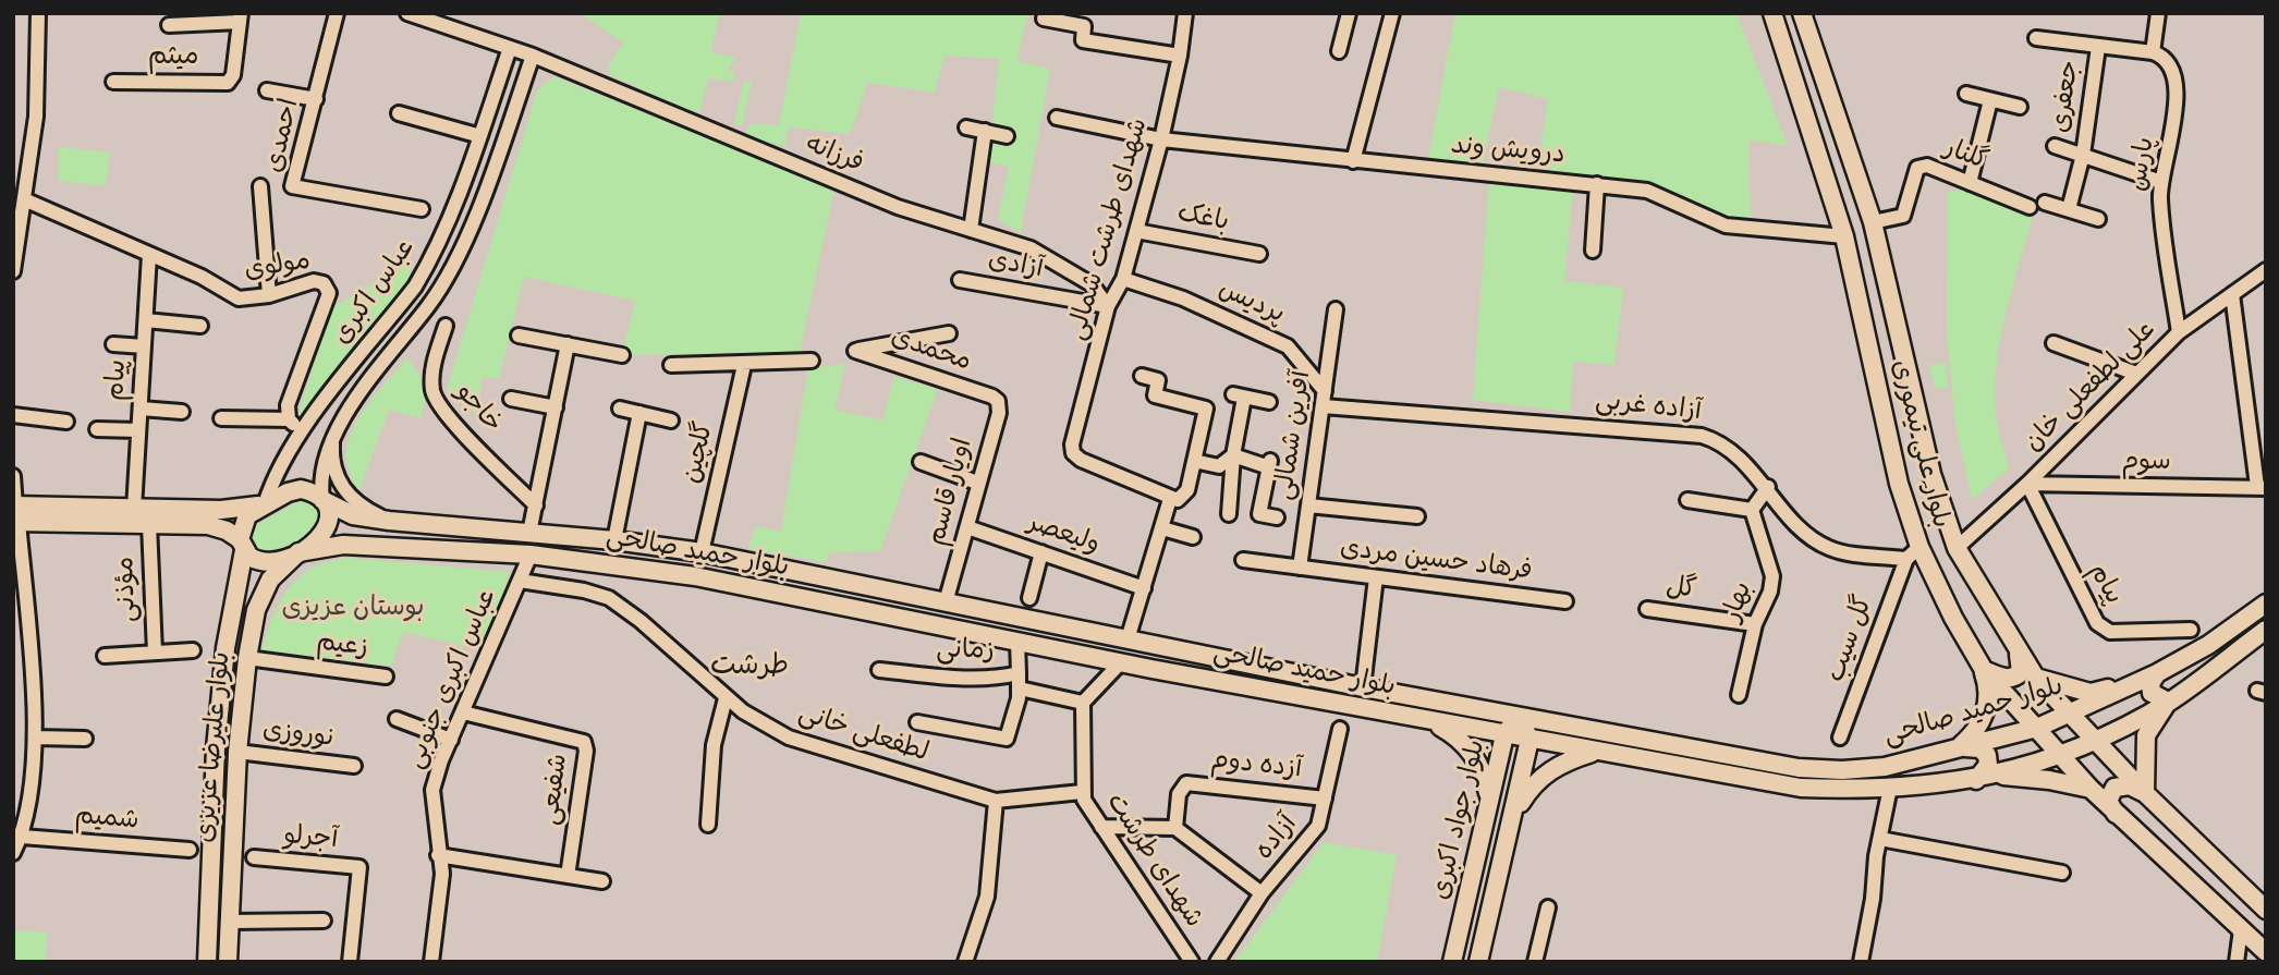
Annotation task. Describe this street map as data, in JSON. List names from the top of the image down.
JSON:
{
  "streets": {
    "main road": [
      "بلوار علی تیموری",
      "بلوار حمید صالحی",
      "بلوار علیرضا عزیزی",
      "بلوار جواد اکبری"
    ],
    "street": [
      "میثم",
      "جعفری",
      "احمدی",
      "درویش‌ وند",
      "فرزانه",
      "گلنار",
      "پارس",
      "باغک",
      "شهدای طرشت شمالی",
      "آزادی",
      "مولوی",
      "عباس اکبری",
      "پردیس",
      "محمدی",
      "پیام",
      "علی لطفعلی خان",
      "آزاده غربی",
      "خاجو",
      "آفرین شمالی",
      "گلچین",
      "سوم",
      "اویار قاسم",
      "ولیعصر",
      "فرهاد حسین مردی",
      "مؤذنی",
      "گل",
      "بهار",
      "گل سیب",
      "زعیم",
      "زمانی",
      "عباس اکبری جنوبی",
      "لطفعلی خانی",
      "نوروزی",
      "آزده دوم",
      "شفیعی",
      "شمیم",
      "آزاده",
      "آجرلو",
      "شهدای طرشت"
    ]
  },
  "crossings": [
    ["جعفری", "پارس"],
    ["درویش‌ وند", "شهدای طرشت شمالی"],
    ["درویش‌ وند", "بلوار علی تیموری"],
    ["فرزانه", "شهدای طرشت شمالی"],
    ["فرزانه", "آزادی"],
    ["فرزانه", "عباس اکبری"],
    ["گلنار", "بلوار علی تیموری"],
    ["پارس", "علی لطفعلی خان"],
    ["باغک", "شهدای طرشت شمالی"],
    ["شهدای طرشت شمالی", "آزادی"],
    ["شهدای طرشت شمالی", "پردیس"],
    ["مولوی", "پیام"],
    ["عباس اکبری", "بلوار حمید صالحی"],
    ["عباس اکبری", "بلوار علیرضا عزیزی"],
    ["پردیس", "آفرین شمالی"],
    ["محمدی", "اویار قاسم"],
    ["پیام", "علی لطفعلی خان"],
    ["پیام", "سوم"],
    ["علی لطفعلی خان", "بلوار علی تیموری"],
    ["علی لطفعلی خان", "سوم"],
    ["آزاده غربی", "آفرین شمالی"],
    ["آزاده غربی", "بلوار علی تیموری"],
    ["آزاده غربی", "گل سیب"],
    ["آفرین شمالی", "فرهاد حسین مردی"],
    ["بلوار علی تیموری", "بلوار حمید صالحی"],
    ["بلوار علی تیموری", "گل سیب"],
    ["گلچین", "بلوار حمید صالحی"],
    ["اویار قاسم", "ولیعصر"],
    ["اویار قاسم", "بلوار حمید صالحی"],
    ["بلوار حمید صالحی", "زمانی"],
    ["بلوار حمید صالحی", "عباس اکبری جنوبی"],
    ["بلوار حمید صالحی", "بلوار علیرضا عزیزی"],
    ["بلوار حمید صالحی", "بلوار جواد اکبری"],
    ["گل", "بهار"],
    ["زعیم", "بلوار علیرضا عزیزی"],
    ["عباس اکبری جنوبی", "لطفعلی خانی"],
    ["عباس اکبری جنوبی", "شفیعی"],
    ["لطفعلی خانی", "شهدای طرشت"],
    ["نوروزی", "بلوار علیرضا عزیزی"],
    ["آزده دوم", "آزاده"]
  ],
  "districts": ["طرشت"],
  "parks": ["بوستان عزیزی"]
}
